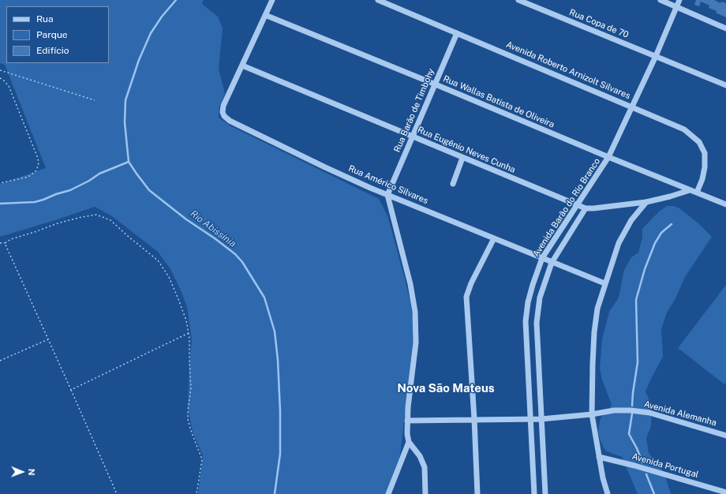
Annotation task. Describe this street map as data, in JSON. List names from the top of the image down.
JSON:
{
  "streets": {
    "street": [
      "Rua Copa de 70",
      "Avenida Roberto Arnizolt Silvares",
      "Rua Wallas Batista de Oliveira",
      "Rua Barão de Timbohy",
      "Rua Eugênio Neves Cunha",
      "Rua Américo Silvares",
      "Avenida Barão do Rio Branco",
      "Avenida Alemanha",
      "Avenida Portugal"
    ]
  },
  "crossings": [
    ["Rua Copa de 70", "Avenida Barão do Rio Branco"],
    ["Avenida Roberto Arnizolt Silvares", "Rua Wallas Batista de Oliveira"],
    ["Avenida Roberto Arnizolt Silvares", "Rua Barão de Timbohy"],
    ["Avenida Roberto Arnizolt Silvares", "Avenida Barão do Rio Branco"],
    ["Rua Wallas Batista de Oliveira", "Rua Barão de Timbohy"],
    ["Rua Wallas Batista de Oliveira", "Rua Eugênio Neves Cunha"],
    ["Rua Wallas Batista de Oliveira", "Avenida Barão do Rio Branco"],
    ["Rua Barão de Timbohy", "Rua Eugênio Neves Cunha"],
    ["Rua Barão de Timbohy", "Rua Américo Silvares"],
    ["Rua Eugênio Neves Cunha", "Rua Américo Silvares"],
    ["Rua Eugênio Neves Cunha", "Avenida Barão do Rio Branco"],
    ["Rua Américo Silvares", "Avenida Barão do Rio Branco"],
    ["Avenida Barão do Rio Branco", "Avenida Alemanha"]
  ],
  "districts": ["Nova São Mateus"],
  "water": ["Rio Abissínia"],
  "legend": ["Rua", "Parque", "Edifício"],
  "north": "right"
}
